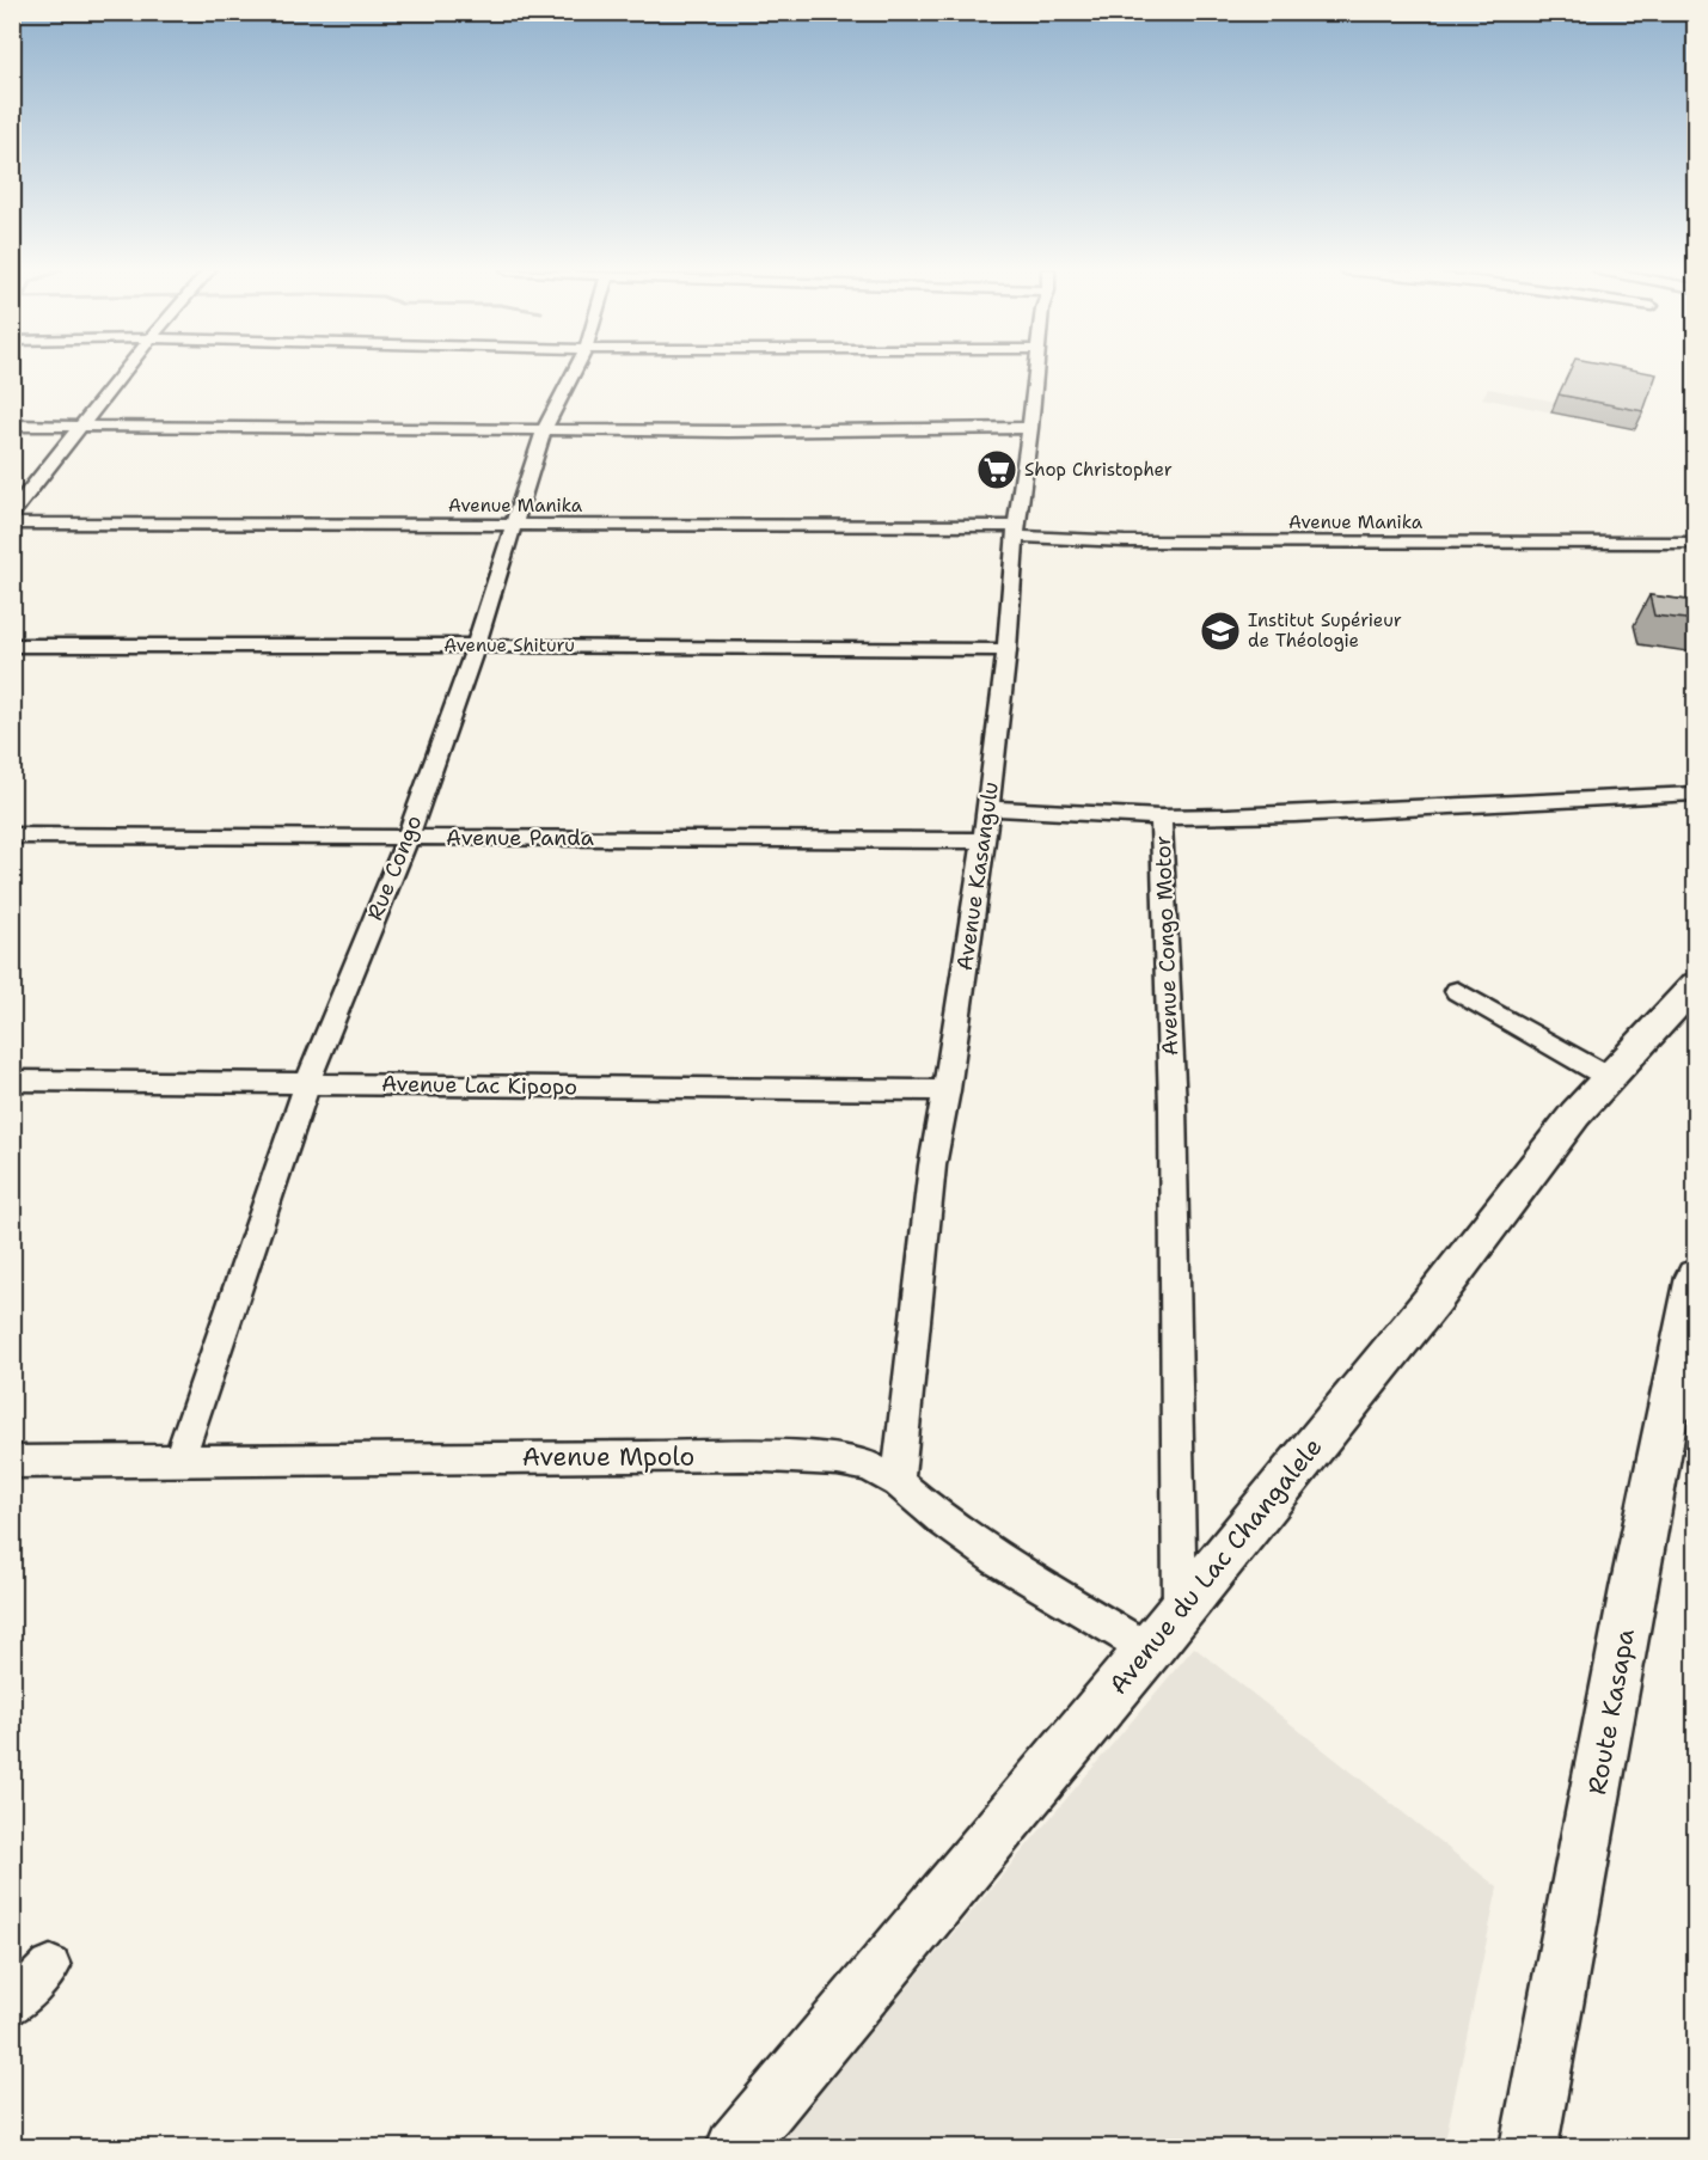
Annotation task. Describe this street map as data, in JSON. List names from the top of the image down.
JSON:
{
  "streets": {
    "street": [
      "Avenue Manika",
      "Avenue Shituru",
      "Avenue Panda",
      "Rue Congo",
      "Avenue Kasangulu",
      "Avenue Congo Motor",
      "Avenue Lac Kipopo",
      "Avenue Mpolo",
      "Avenue du Lac Changalele",
      "Route Kasapa"
    ]
  },
  "crossings": [
    ["Avenue Manika", "Rue Congo"],
    ["Avenue Manika", "Avenue Kasangulu"],
    ["Avenue Shituru", "Rue Congo"],
    ["Avenue Shituru", "Avenue Kasangulu"],
    ["Avenue Panda", "Rue Congo"],
    ["Avenue Panda", "Avenue Kasangulu"],
    ["Rue Congo", "Avenue Lac Kipopo"],
    ["Rue Congo", "Avenue Mpolo"],
    ["Avenue Kasangulu", "Avenue Lac Kipopo"],
    ["Avenue Kasangulu", "Avenue Mpolo"],
    ["Avenue Congo Motor", "Avenue du Lac Changalele"],
    ["Avenue Mpolo", "Avenue du Lac Changalele"]
  ],
  "places": {
    "supermarket": ["Shop Christopher"],
    "school or university": ["Institut Supérieur de Théologie"]
  }
}
